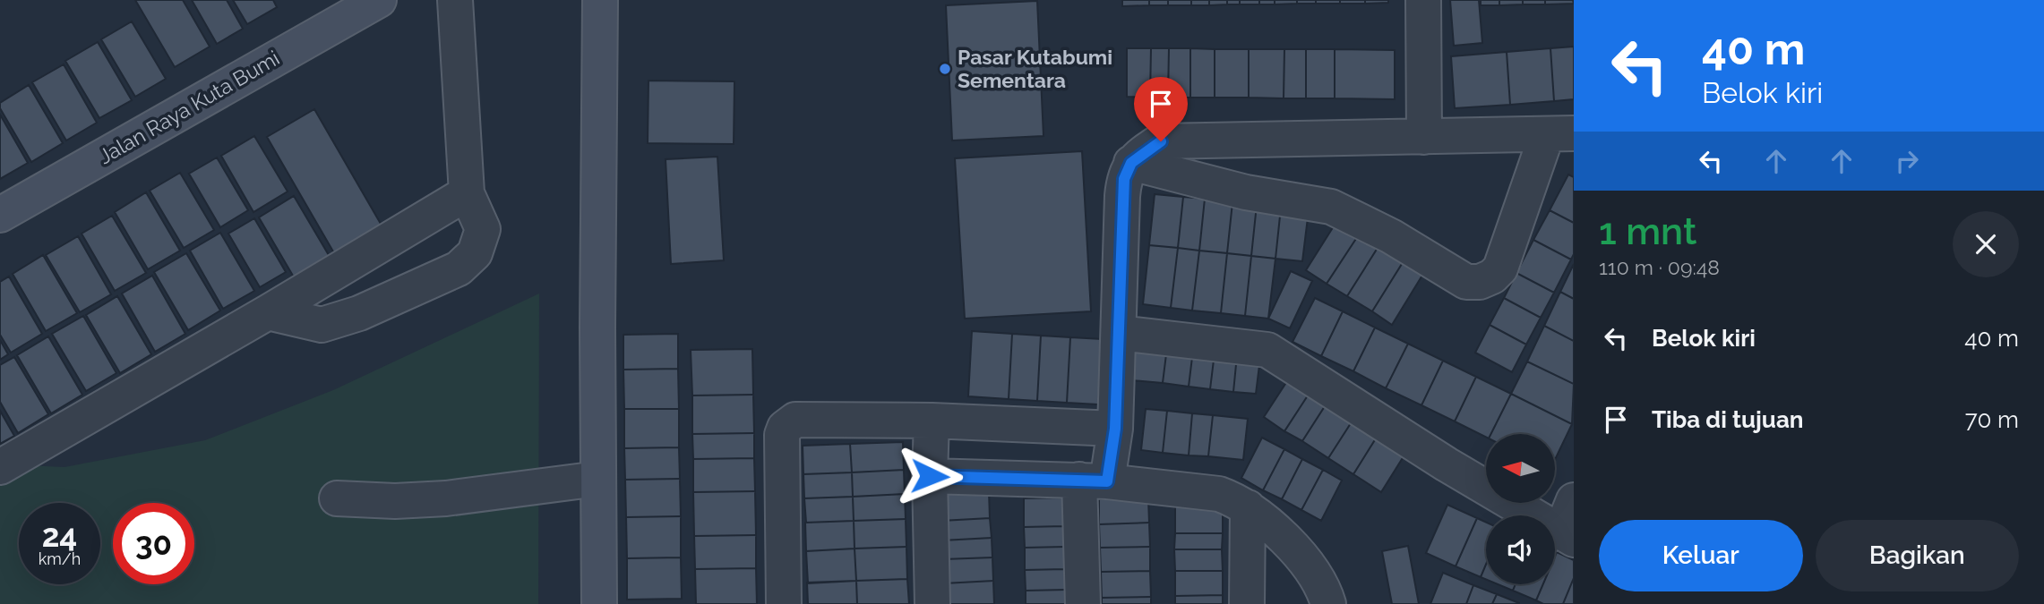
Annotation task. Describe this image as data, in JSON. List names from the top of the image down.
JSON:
{
  "streets": {
    "street": ["Jalan Raya Kuta Bumi"]
  },
  "places": ["Pasar Kutabumi Sementara"],
  "north": "left",
  "page": {
    "turn": ["40 m", "Belok kiri"],
    "heading": ["1 mnt", "110 m · 09:48"],
    "list": [
      {
        "name": "Belok kiri",
        "value": "40 m"
      },
      {
        "name": "Tiba di tujuan",
        "value": "70 m"
      }
    ],
    "speed": "24 km/h",
    "limit": "30",
    "buttons": ["Keluar", "Bagikan"]
  }
}
